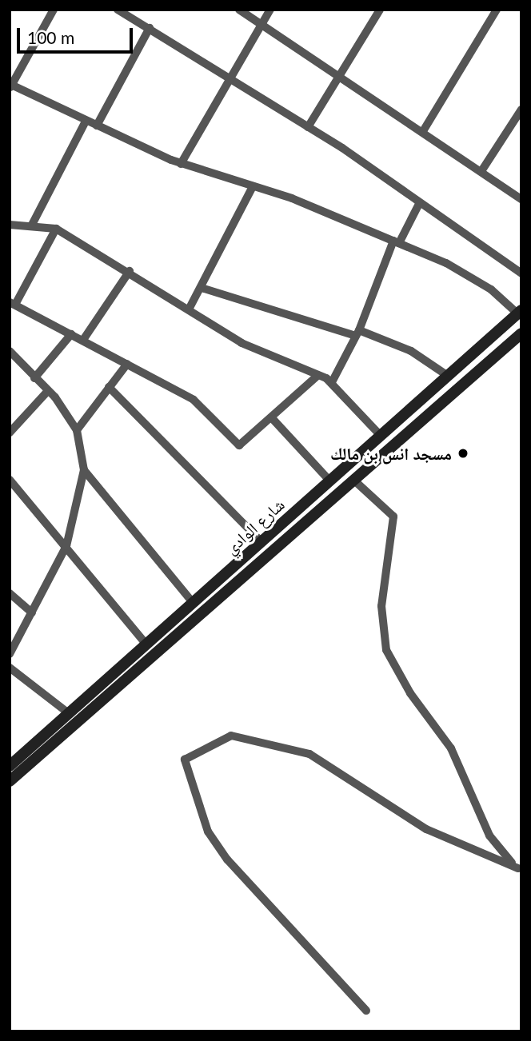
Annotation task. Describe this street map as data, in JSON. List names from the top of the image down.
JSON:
{
  "streets": {
    "main road": ["شارع الوادي"]
  },
  "places": ["مسجد انس بن مالك"],
  "scale_bar": "100 m"
}
